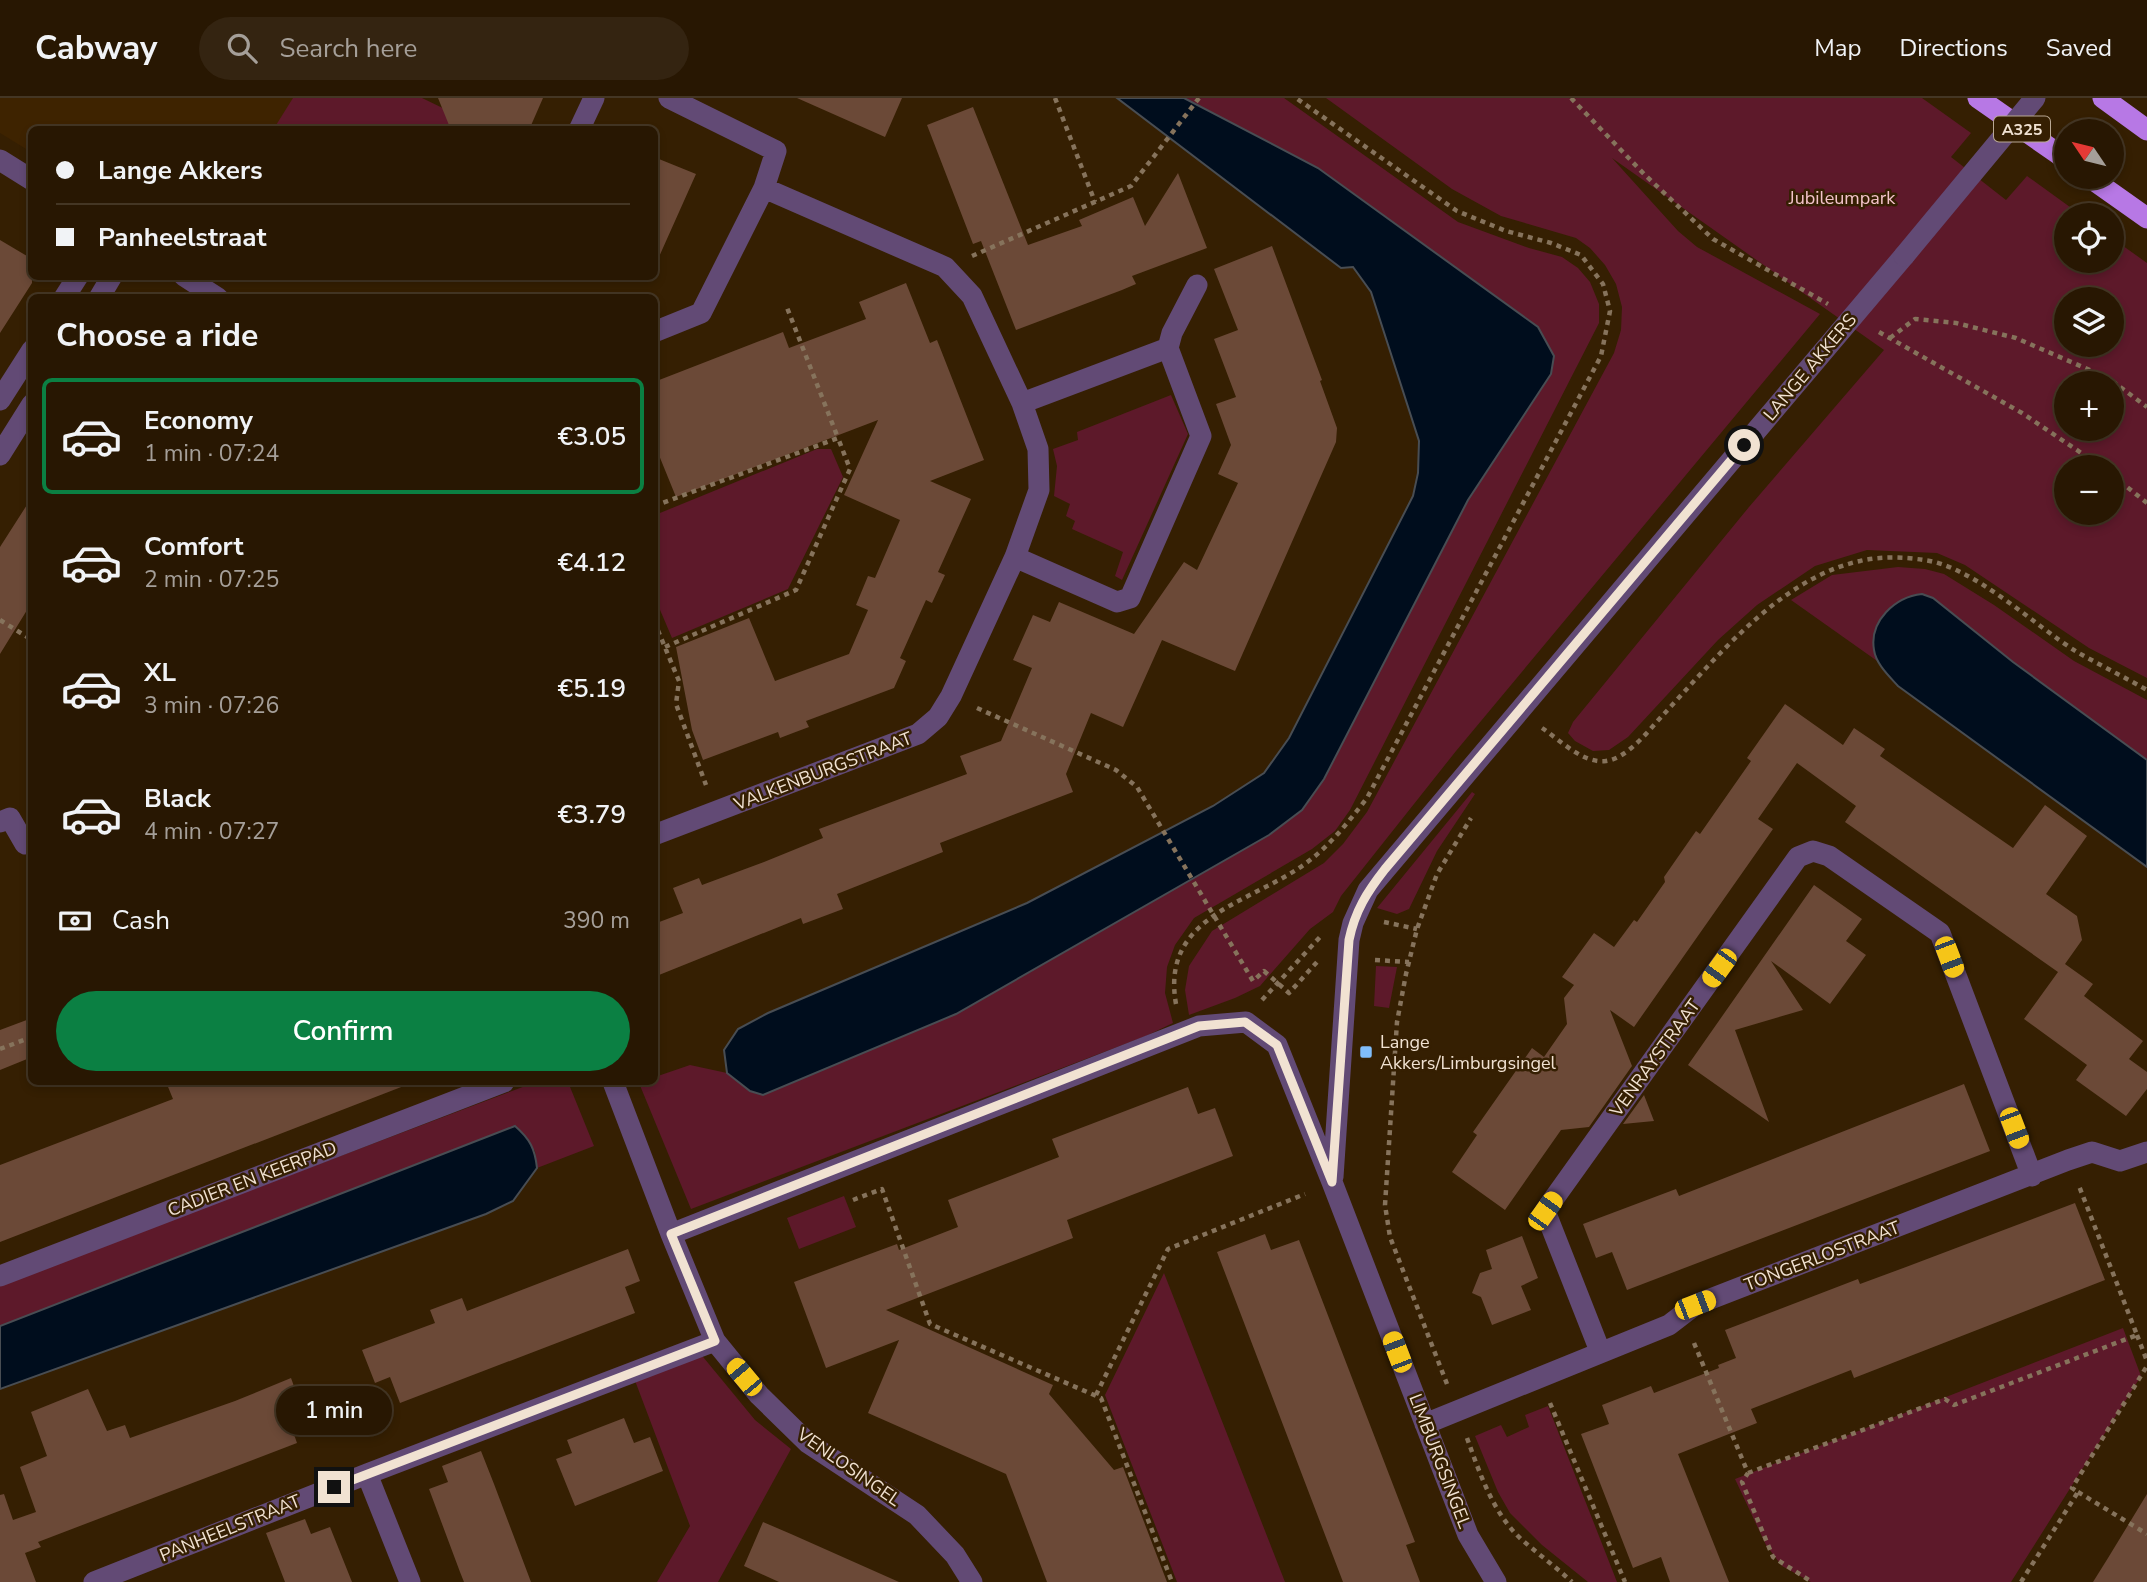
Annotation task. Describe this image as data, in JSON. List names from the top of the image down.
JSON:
{
  "streets": {
    "highway": ["A325"],
    "street": [
      "LANGE AKKERS",
      "VALKENBURGSTRAAT",
      "VENRAYSTRAAT",
      "CADIER EN KEERPAD",
      "TONGERLOSTRAAT",
      "LIMBURGSINGEL",
      "VENLOSINGEL",
      "PANHEELSTRAAT"
    ]
  },
  "crossings": [
    ["LANGE AKKERS", "LIMBURGSINGEL"],
    ["VENRAYSTRAAT", "TONGERLOSTRAAT"],
    ["TONGERLOSTRAAT", "LIMBURGSINGEL"],
    ["LIMBURGSINGEL", "VENLOSINGEL"],
    ["VENLOSINGEL", "PANHEELSTRAAT"]
  ],
  "parks": ["Jubileumpark"],
  "places": {
    "transit": ["Lange Akkers/Limburgsingel"]
  },
  "north": "top left",
  "page": {
    "header": "Cabway",
    "search": "Search here",
    "nav": ["Map", "Directions", "Saved"],
    "map_buttons": ["+", "−"],
    "banner": ["Lange Akkers", "Panheelstraat"],
    "heading": "Choose a ride",
    "list": [
      {
        "name": "Economy",
        "note": "1 min · 07:24",
        "value": "€3.05"
      },
      {
        "name": "Comfort",
        "note": "2 min · 07:25",
        "value": "€4.12"
      },
      {
        "name": "XL",
        "note": "3 min · 07:26",
        "value": "€5.19"
      },
      {
        "name": "Black",
        "note": "4 min · 07:27",
        "value": "€3.79"
      }
    ],
    "pay": ["Cash", "390 m"],
    "buttons": "Confirm",
    "bubble": "1 min"
  }
}
